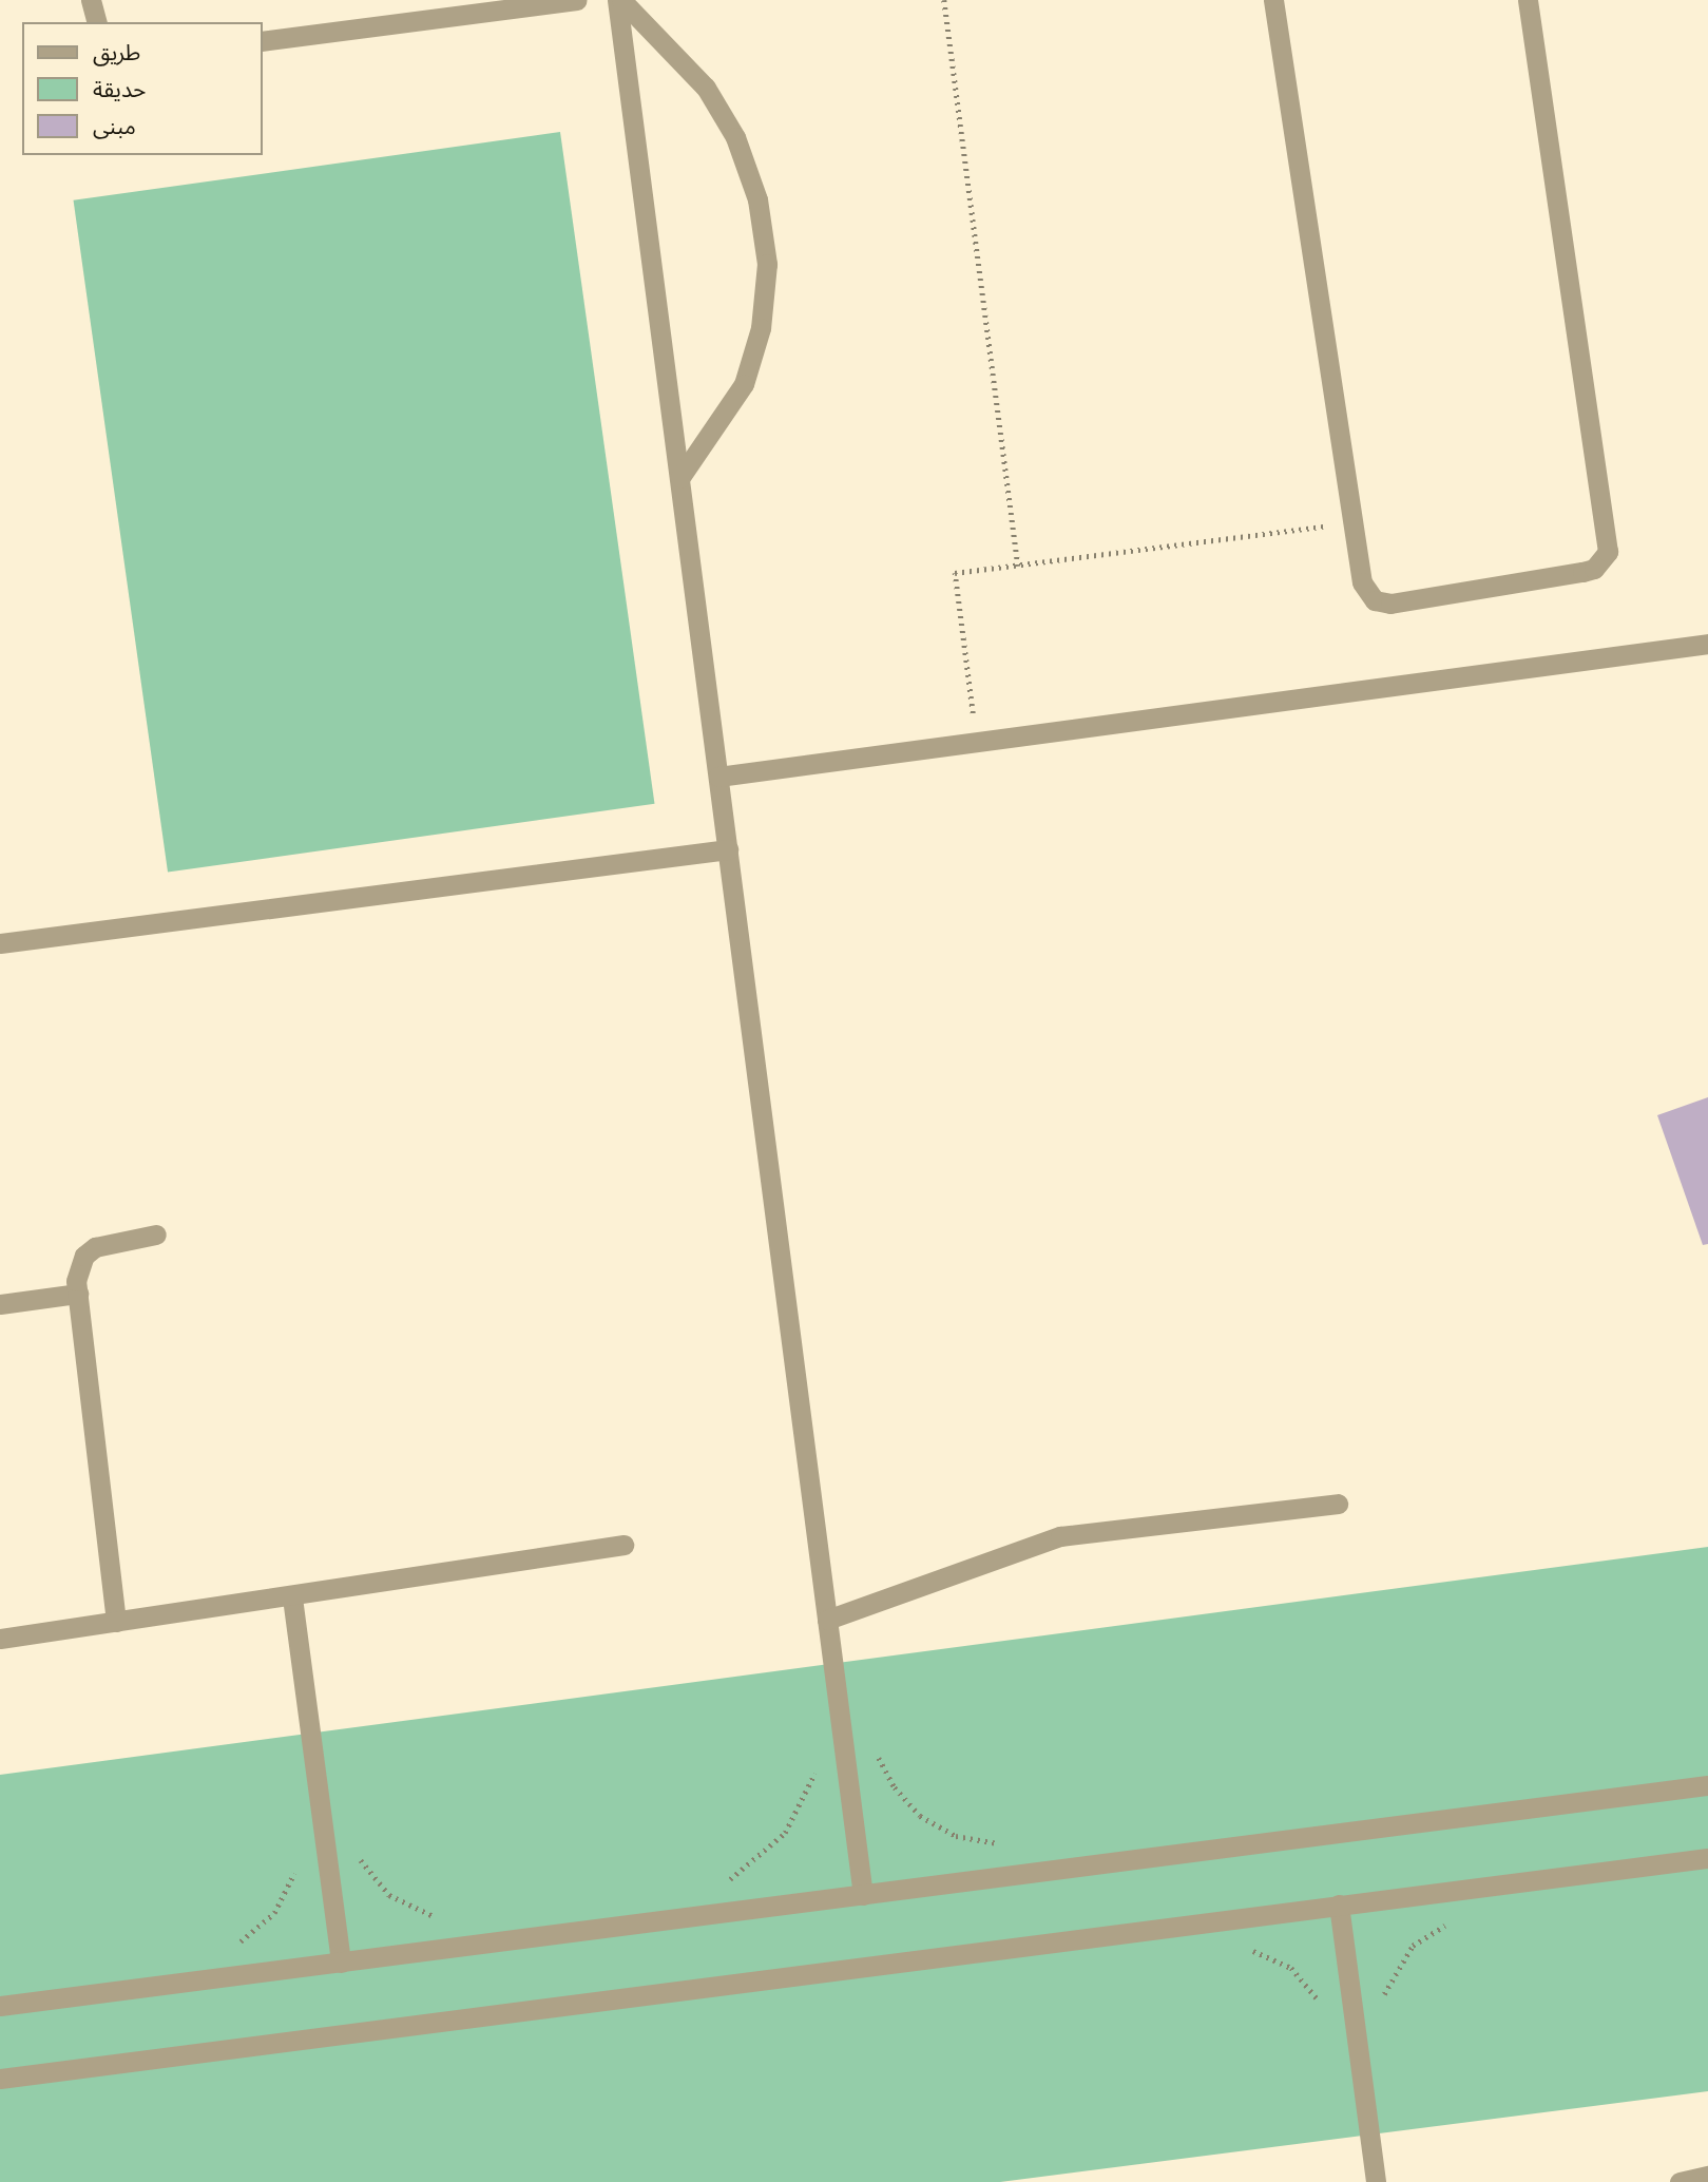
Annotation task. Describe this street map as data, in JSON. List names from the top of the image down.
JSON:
{
  "legend": ["طريق", "حديقة", "مبنى"]
}
